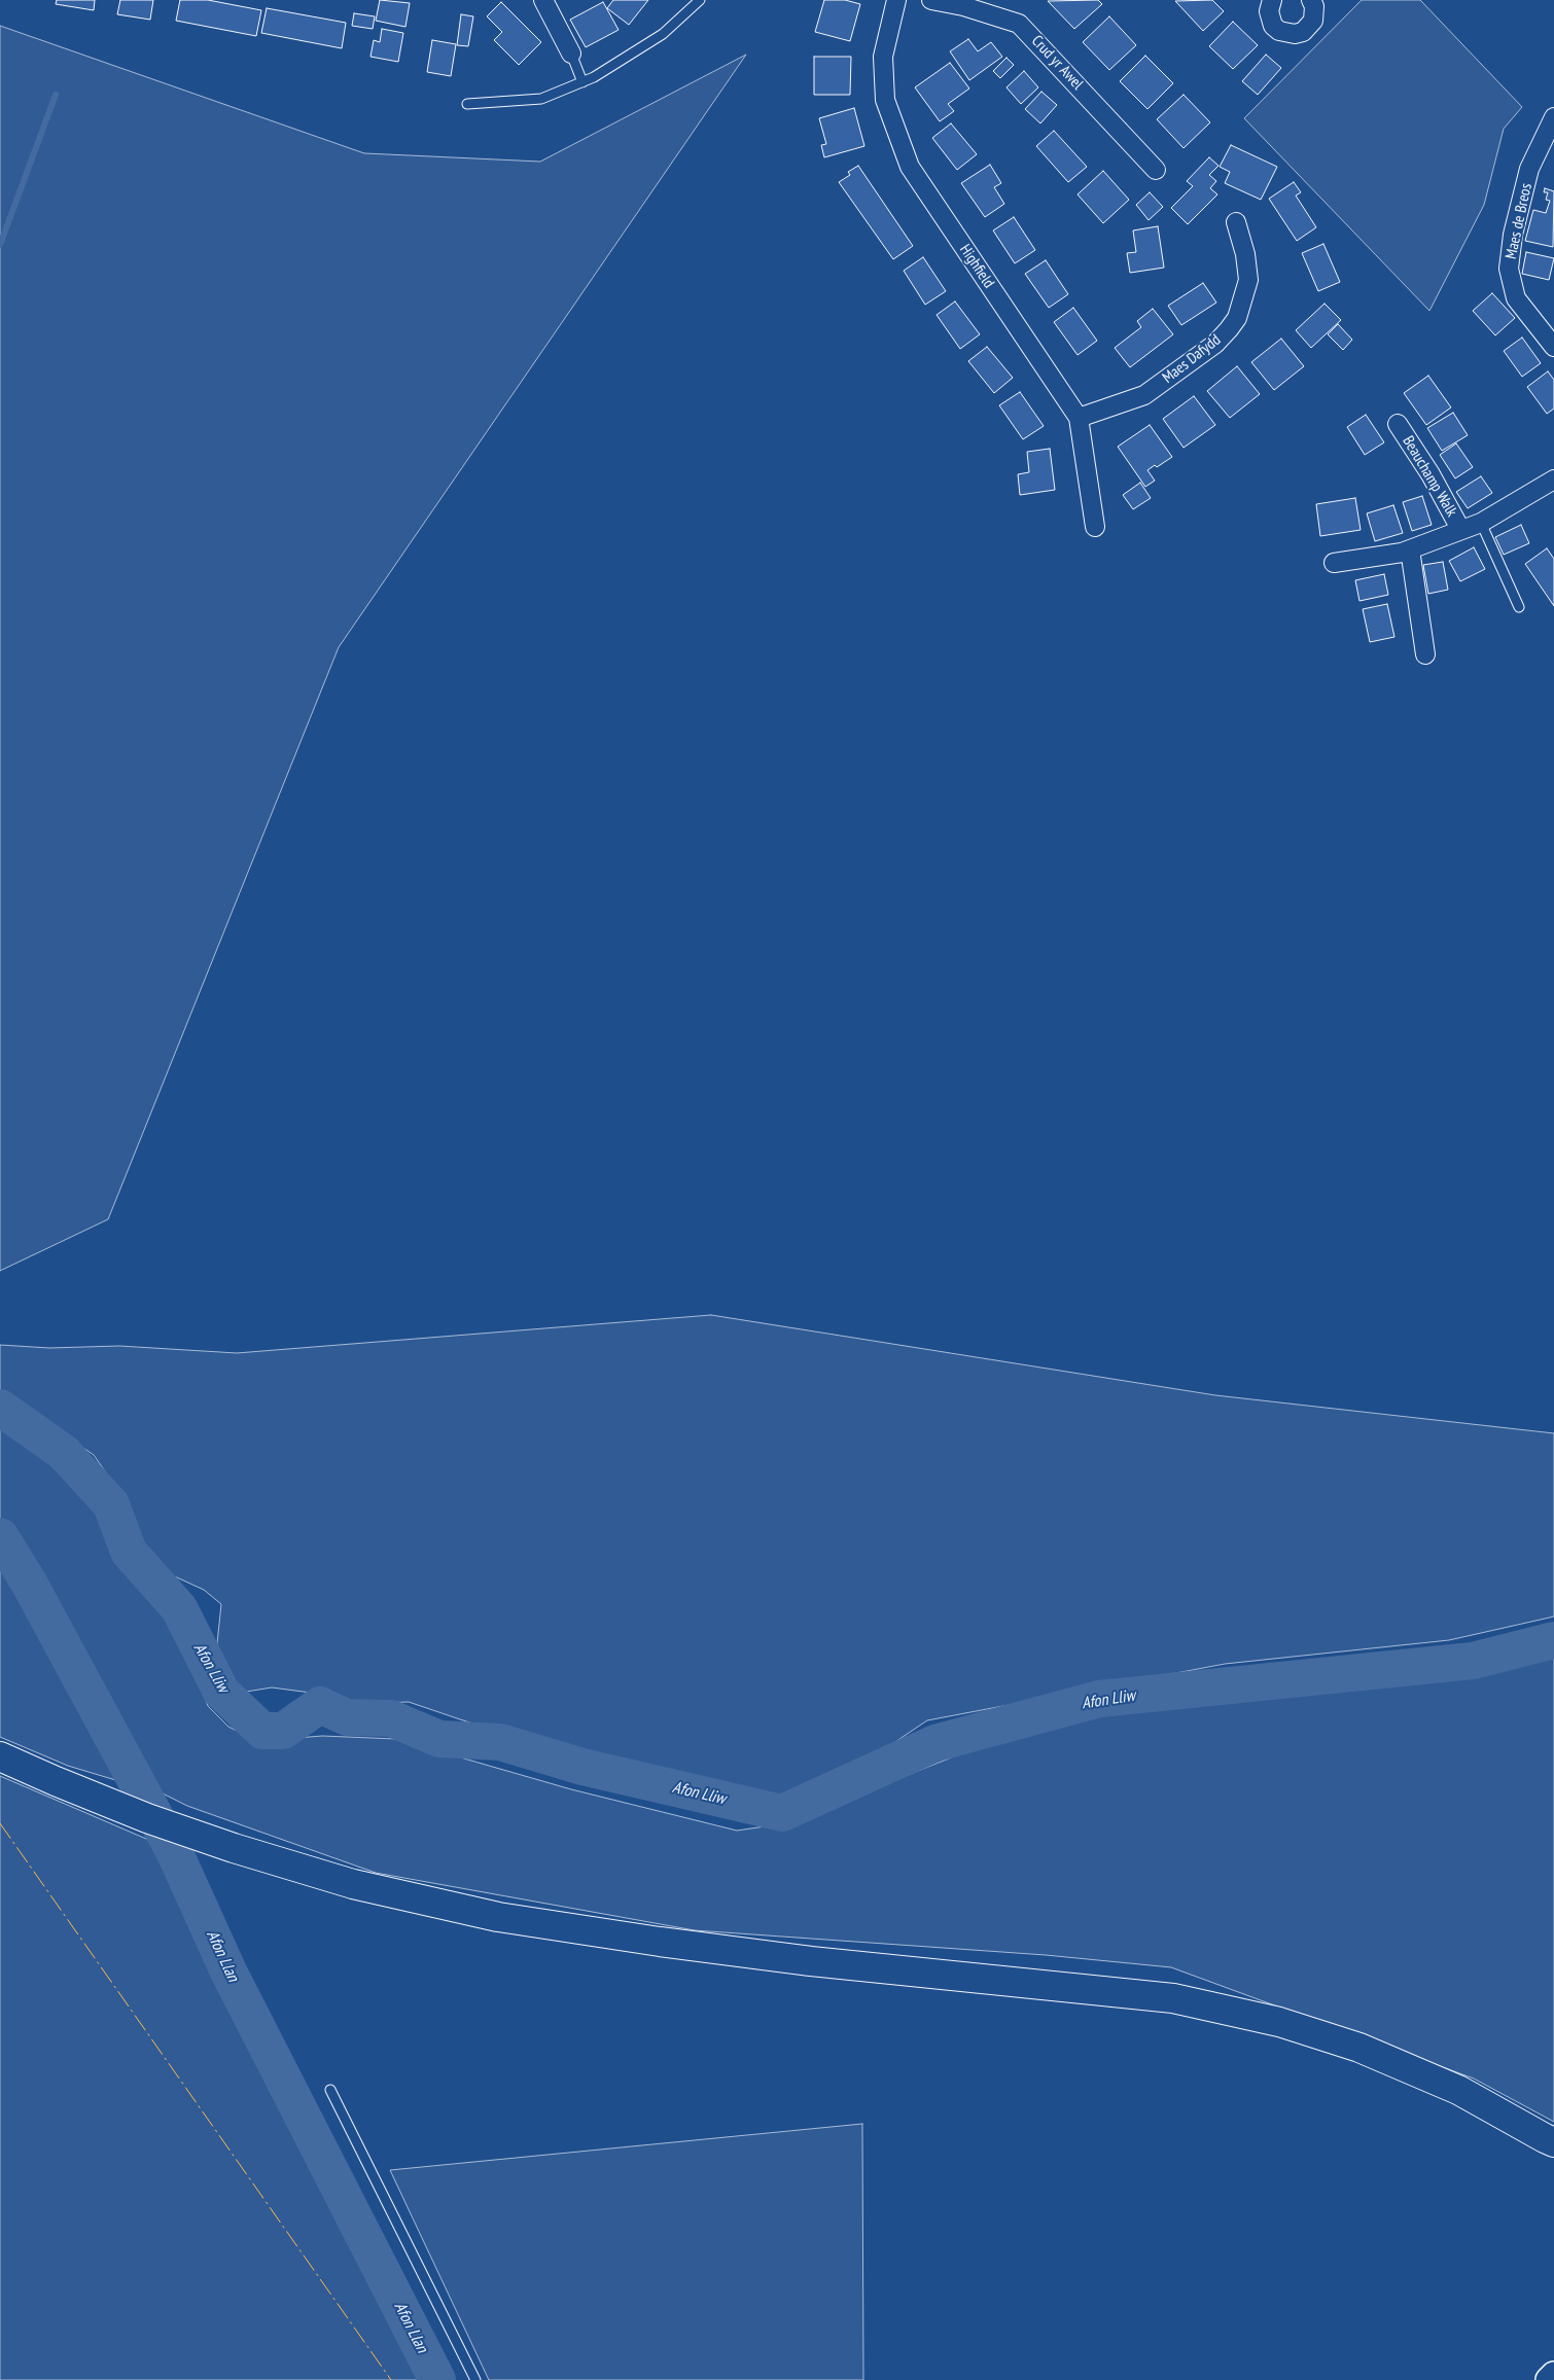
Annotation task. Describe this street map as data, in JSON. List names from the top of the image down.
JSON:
{
  "streets": {
    "street": [
      "Crud yr Awel",
      "Maes de Breos",
      "Highfield",
      "Maes Dafydd",
      "Beauchamp Walk"
    ]
  },
  "crossings": [
    ["Highfield", "Maes Dafydd"]
  ],
  "water": ["Afon Lliw", "Afon Llan"]
}
